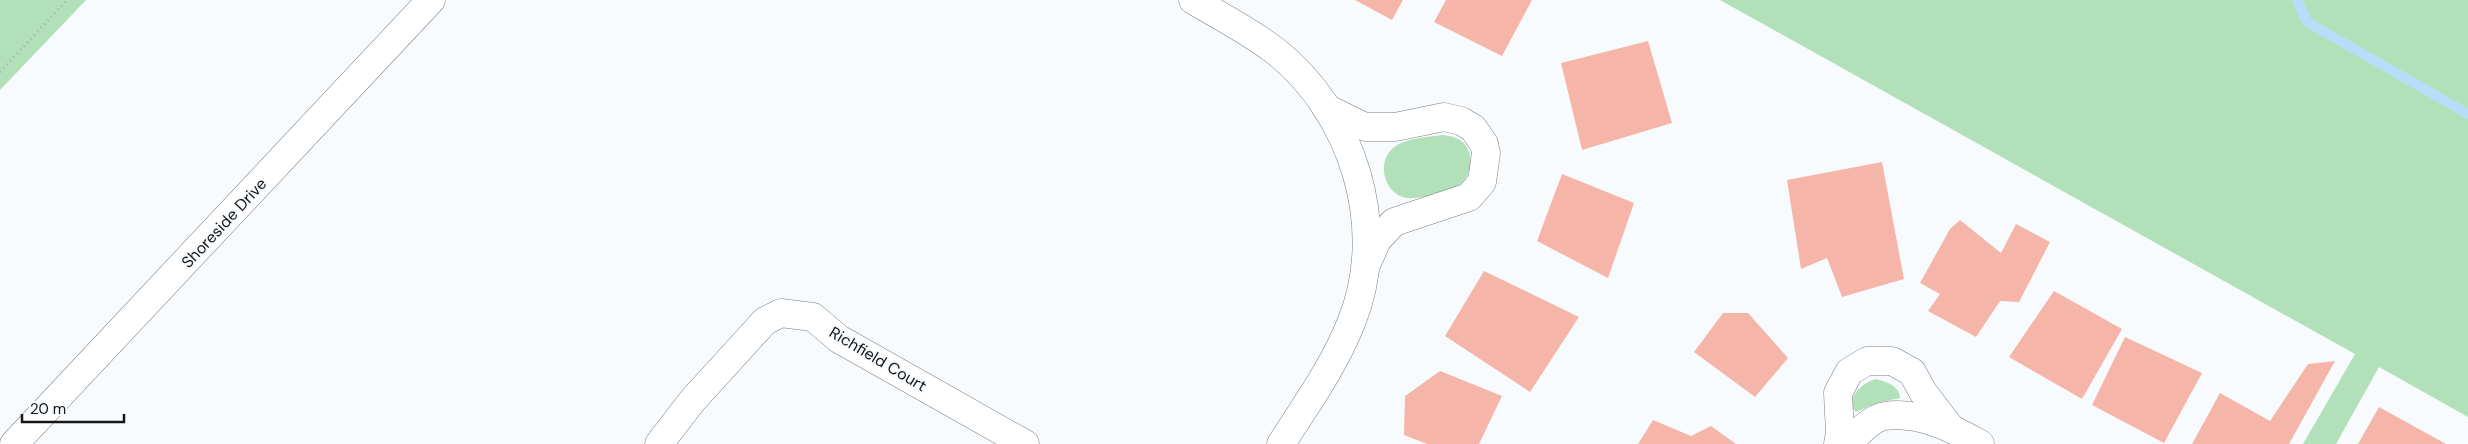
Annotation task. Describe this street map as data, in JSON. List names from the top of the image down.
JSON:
{
  "streets": {
    "street": ["Shoreside Drive", "Richfield Court"]
  },
  "scale_bar": "20 m"
}
